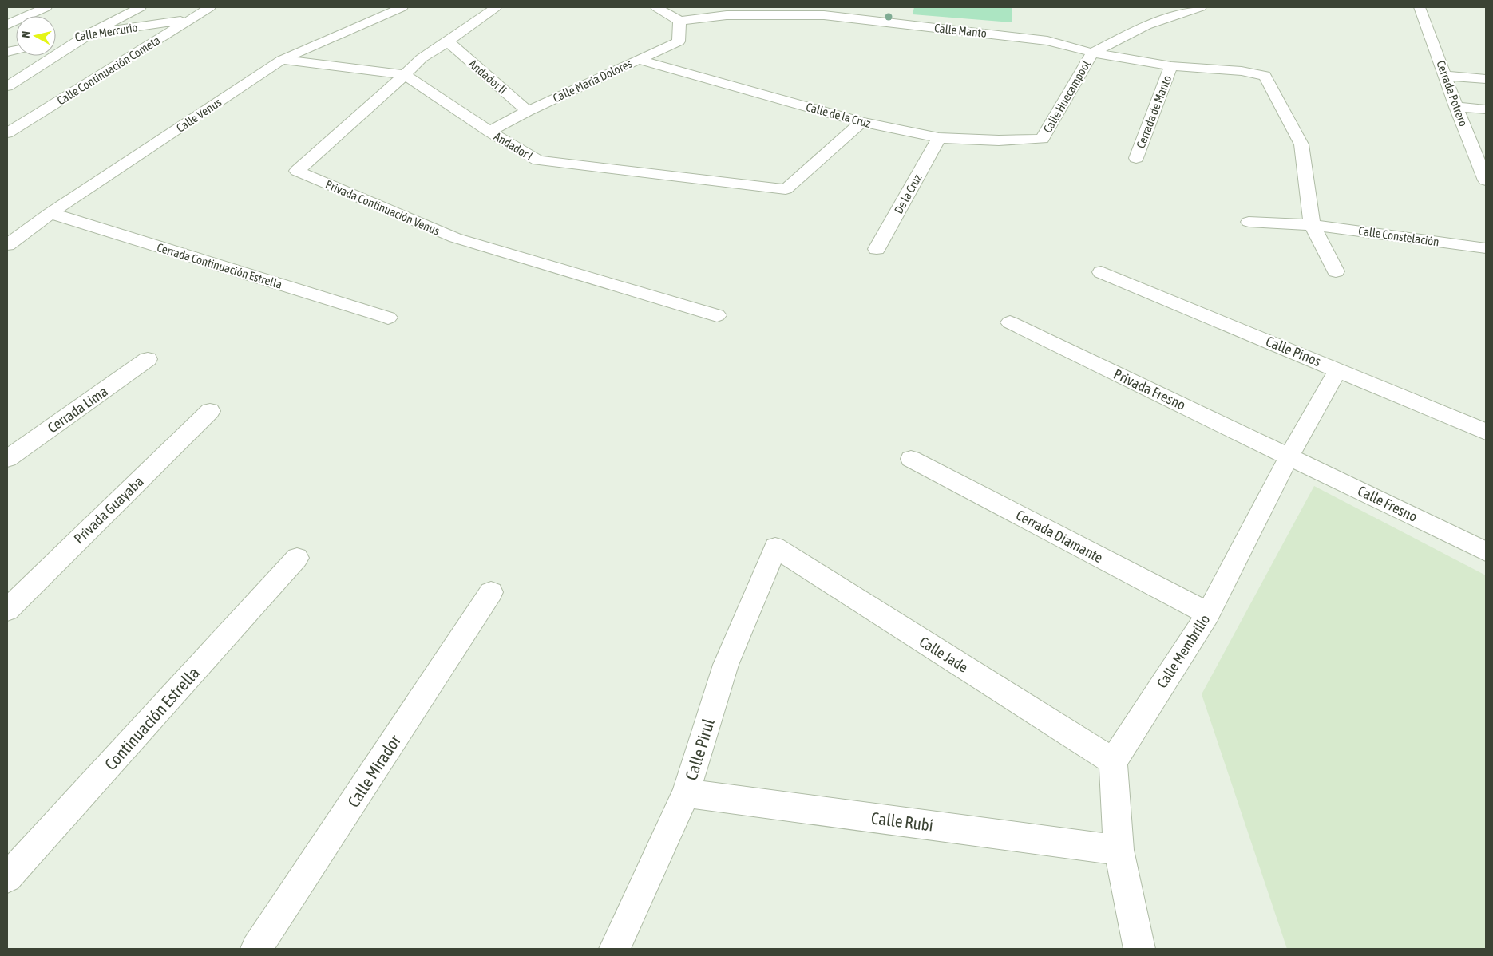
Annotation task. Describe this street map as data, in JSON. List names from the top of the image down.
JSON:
{
  "streets": {
    "street": [
      "Calle Manto",
      "Calle Mercurio",
      "Calle Continuación Cometa",
      "Andador Ii",
      "Calle María Dolores",
      "Cerrada Potrero",
      "Calle Huecampool",
      "Cerrada de Manto",
      "Calle Venus",
      "Calle de la Cruz",
      "Andador I",
      "De la Cruz",
      "Privada Continuación Venus",
      "Calle Constelación",
      "Cerrada Continuación Estrella",
      "Calle Pinos",
      "Privada Fresno",
      "Cerrada Lima",
      "Calle Fresno",
      "Privada Guayaba",
      "Cerrada Diamante",
      "Calle Membrillo",
      "Calle Jade",
      "Continuación Estrella",
      "Calle Pirul",
      "Calle Mirador",
      "Calle Rubí"
    ]
  },
  "crossings": [
    ["Calle Manto", "Calle María Dolores"],
    ["Calle Manto", "Calle Huecampool"],
    ["Calle Manto", "Cerrada de Manto"],
    ["Calle Manto", "Calle Constelación"],
    ["Calle Mercurio", "Calle Continuación Cometa"],
    ["Andador Ii", "Calle María Dolores"],
    ["Andador Ii", "Privada Continuación Venus"],
    ["Calle María Dolores", "Calle de la Cruz"],
    ["Calle María Dolores", "Andador I"],
    ["Calle Huecampool", "Calle de la Cruz"],
    ["Calle Venus", "Andador I"],
    ["Calle Venus", "Cerrada Continuación Estrella"],
    ["Calle de la Cruz", "Andador I"],
    ["Calle de la Cruz", "De la Cruz"],
    ["Andador I", "Privada Continuación Venus"],
    ["Calle Pinos", "Calle Membrillo"],
    ["Privada Fresno", "Calle Fresno"],
    ["Privada Fresno", "Calle Membrillo"],
    ["Calle Fresno", "Calle Membrillo"],
    ["Cerrada Diamante", "Calle Membrillo"],
    ["Calle Membrillo", "Calle Jade"],
    ["Calle Jade", "Calle Pirul"],
    ["Calle Pirul", "Calle Rubí"]
  ],
  "north": "left"
}
